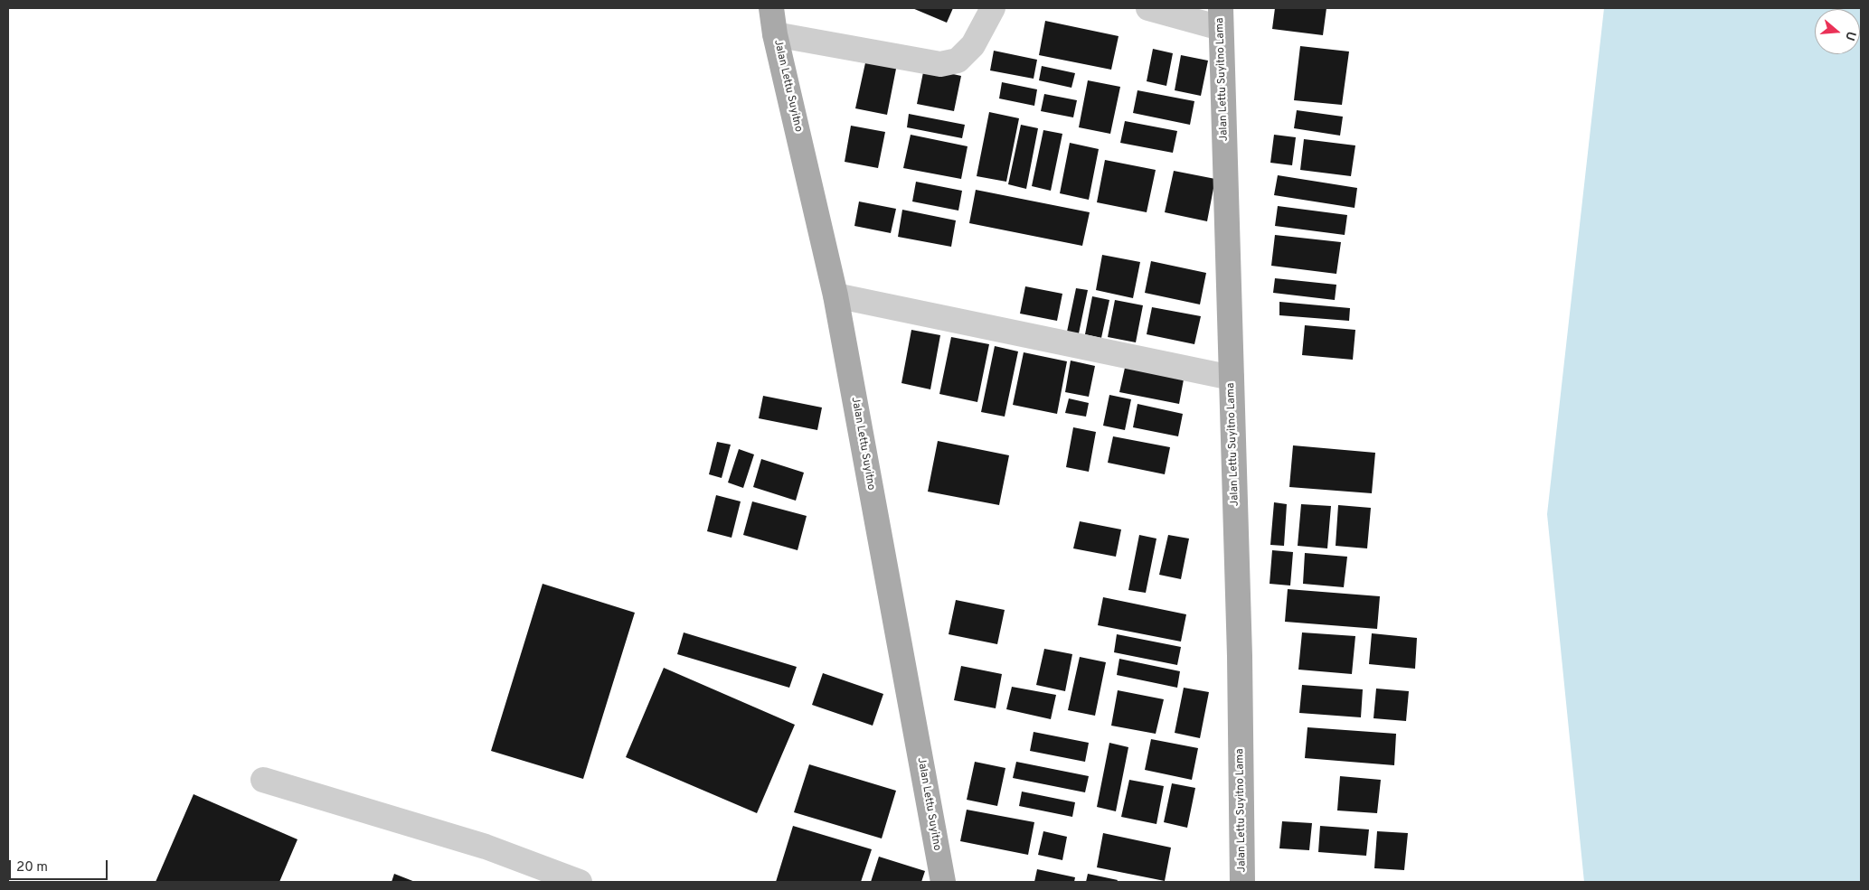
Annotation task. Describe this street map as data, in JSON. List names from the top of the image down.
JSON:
{
  "streets": {
    "main road": ["Jalan Lettu Suyitno Lama", "Jalan Lettu Suyitno"]
  },
  "scale_bar": "20 m",
  "north": "right"
}
